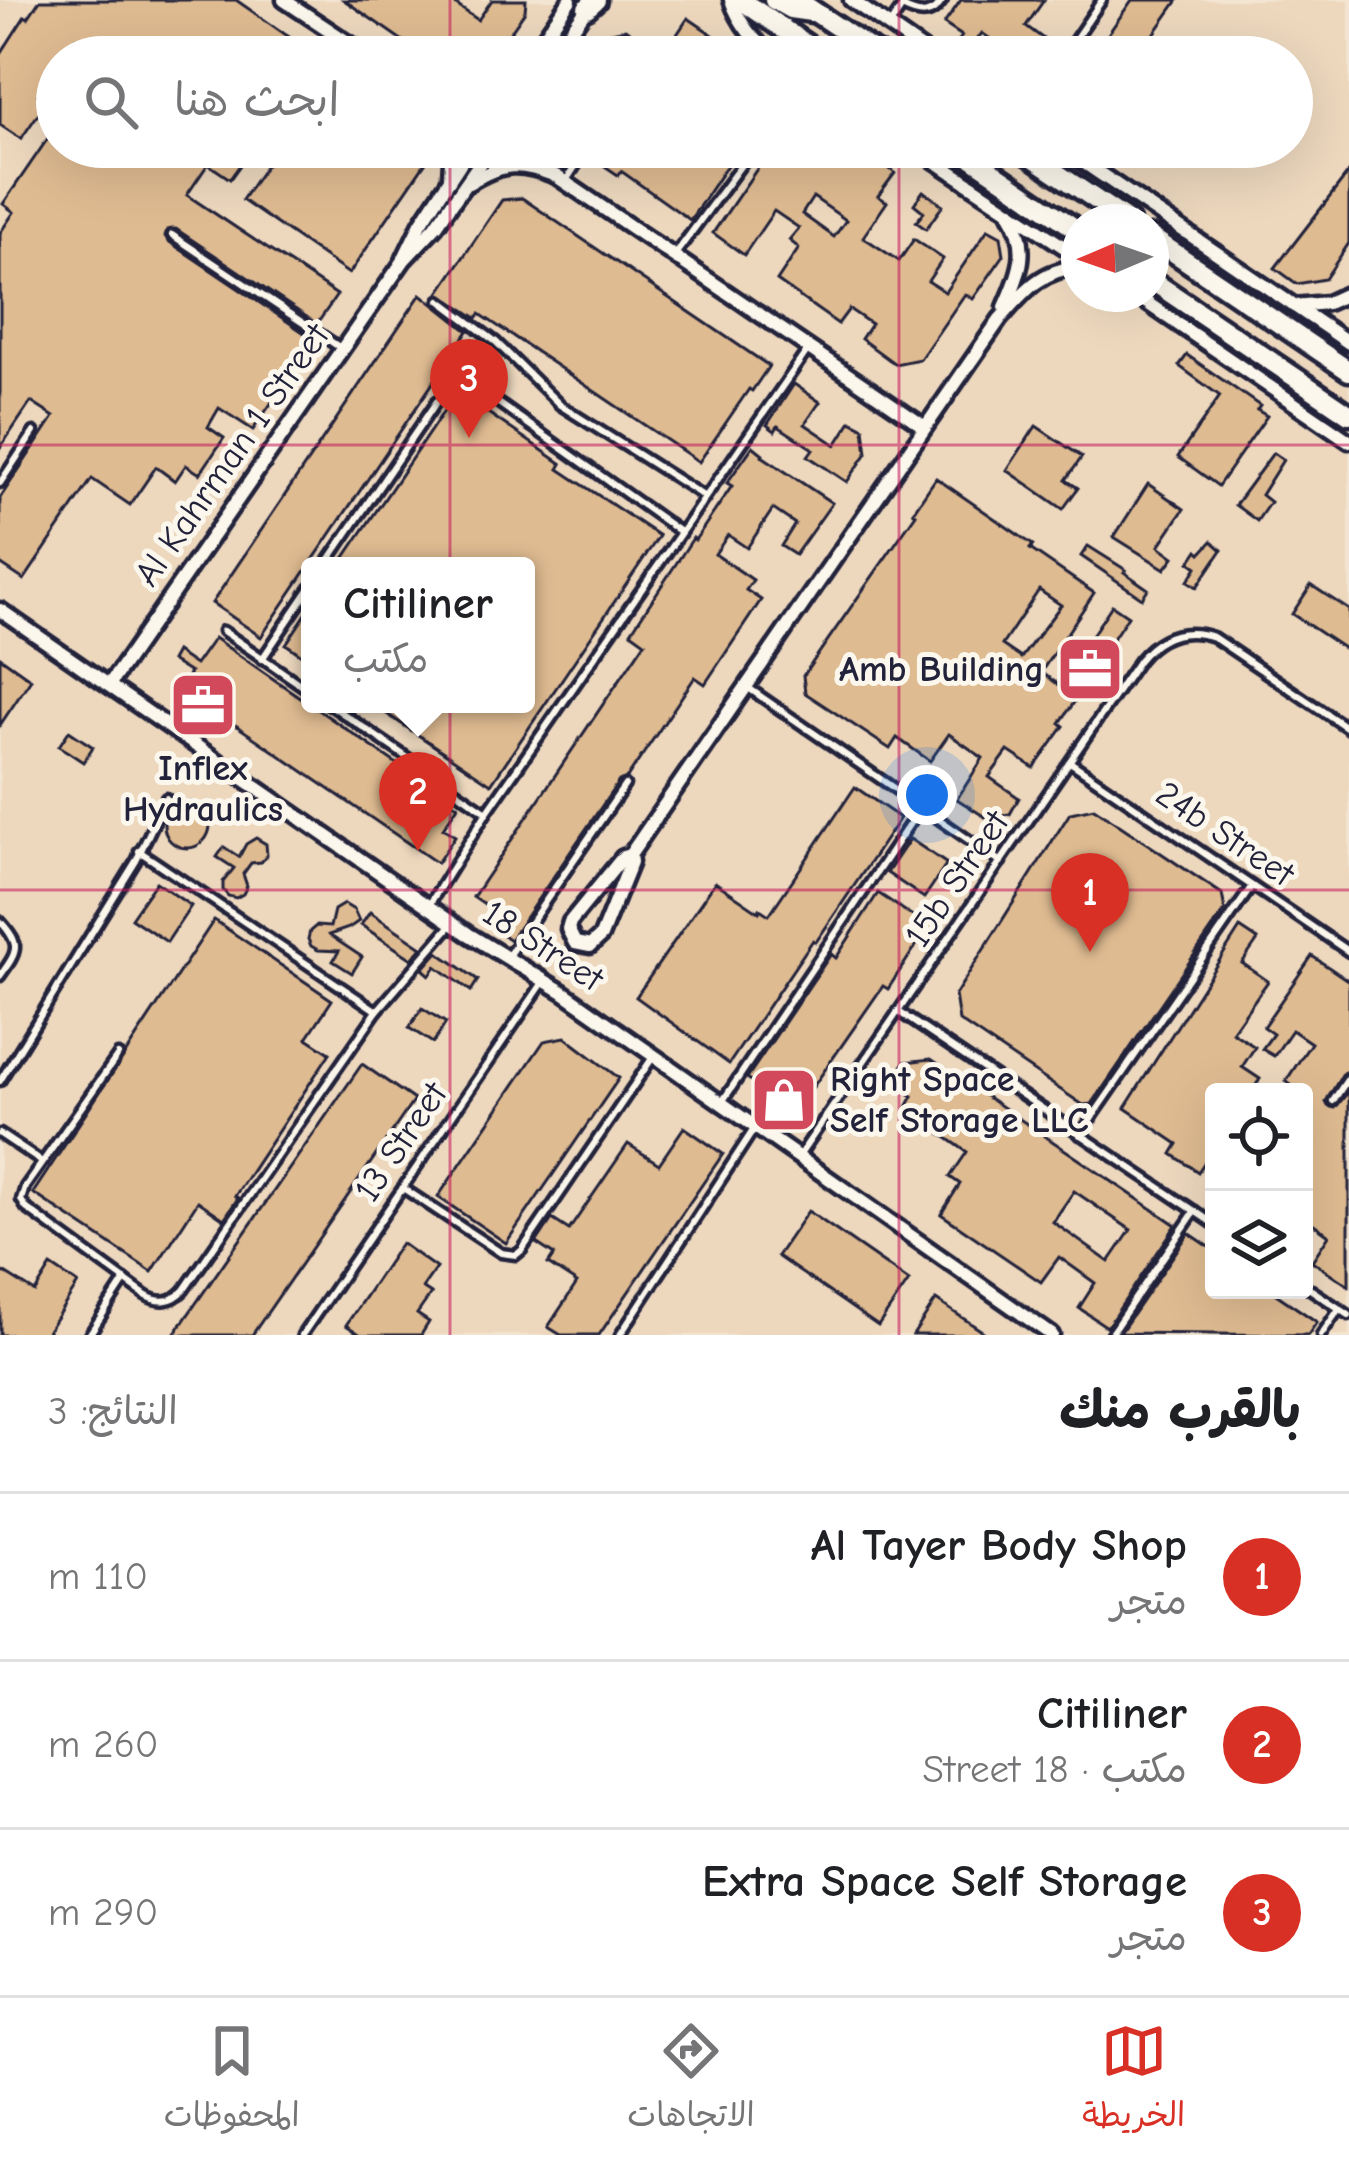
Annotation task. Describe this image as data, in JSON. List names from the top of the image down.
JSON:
{
  "streets": {
    "street": ["Al Kahrman 1 Street", "18 Street"],
    "lane": ["24b Street", "15b Street", "13 Street"]
  },
  "crossings": [
    ["Al Kahrman 1 Street", "18 Street"],
    ["24b Street", "15b Street"],
    ["15b Street", "18 Street"],
    ["18 Street", "13 Street"]
  ],
  "places": {
    "office": ["Amb Building", "Inflex Hydraulics"],
    "shop": ["Right Space Self Storage LLC"]
  },
  "north": "left",
  "page": {
    "search": "ابحث هنا",
    "pins": ["3", "2", "1"],
    "popup": ["Citiliner", "مكتب"],
    "heading": ["بالقرب منك", "النتائج: 3"],
    "list": [
      {
        "mark": "1",
        "name": "Al Tayer Body Shop",
        "note": "متجر",
        "value": "110 m"
      },
      {
        "mark": "2",
        "name": "Citiliner",
        "note": "مكتب · 18 Street",
        "value": "260 m"
      },
      {
        "mark": "3",
        "name": "Extra Space Self Storage",
        "note": "متجر",
        "value": "290 m"
      }
    ],
    "nav": ["الخريطة", "الاتجاهات", "المحفوظات"]
  }
}
